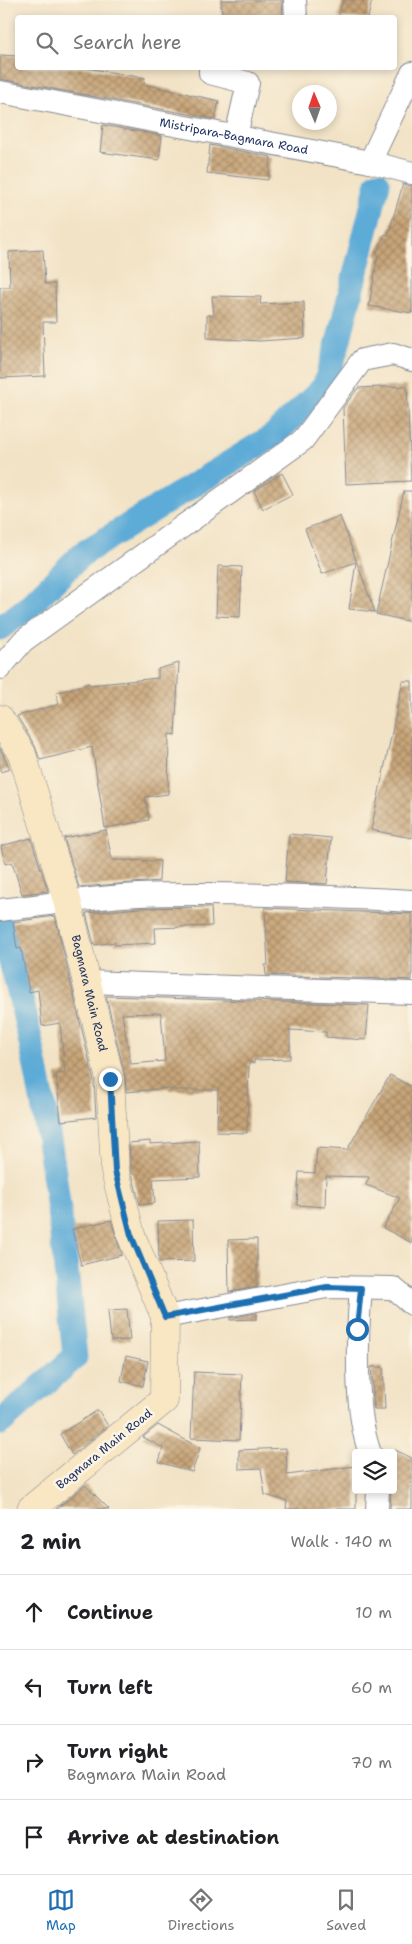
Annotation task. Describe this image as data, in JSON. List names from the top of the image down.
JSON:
{
  "streets": {
    "street": ["Mistripara-Bagmara Road", "Bagmara Main Road"]
  },
  "north": "top",
  "page": {
    "search": "Search here",
    "heading": ["2 min", "Walk · 140 m"],
    "list": [
      ["Continue", "10 m"],
      ["Turn left", "60 m"],
      ["Turn right", "Bagmara Main Road", "70 m"],
      "Arrive at destination"
    ],
    "nav": ["Map", "Directions", "Saved"]
  }
}
